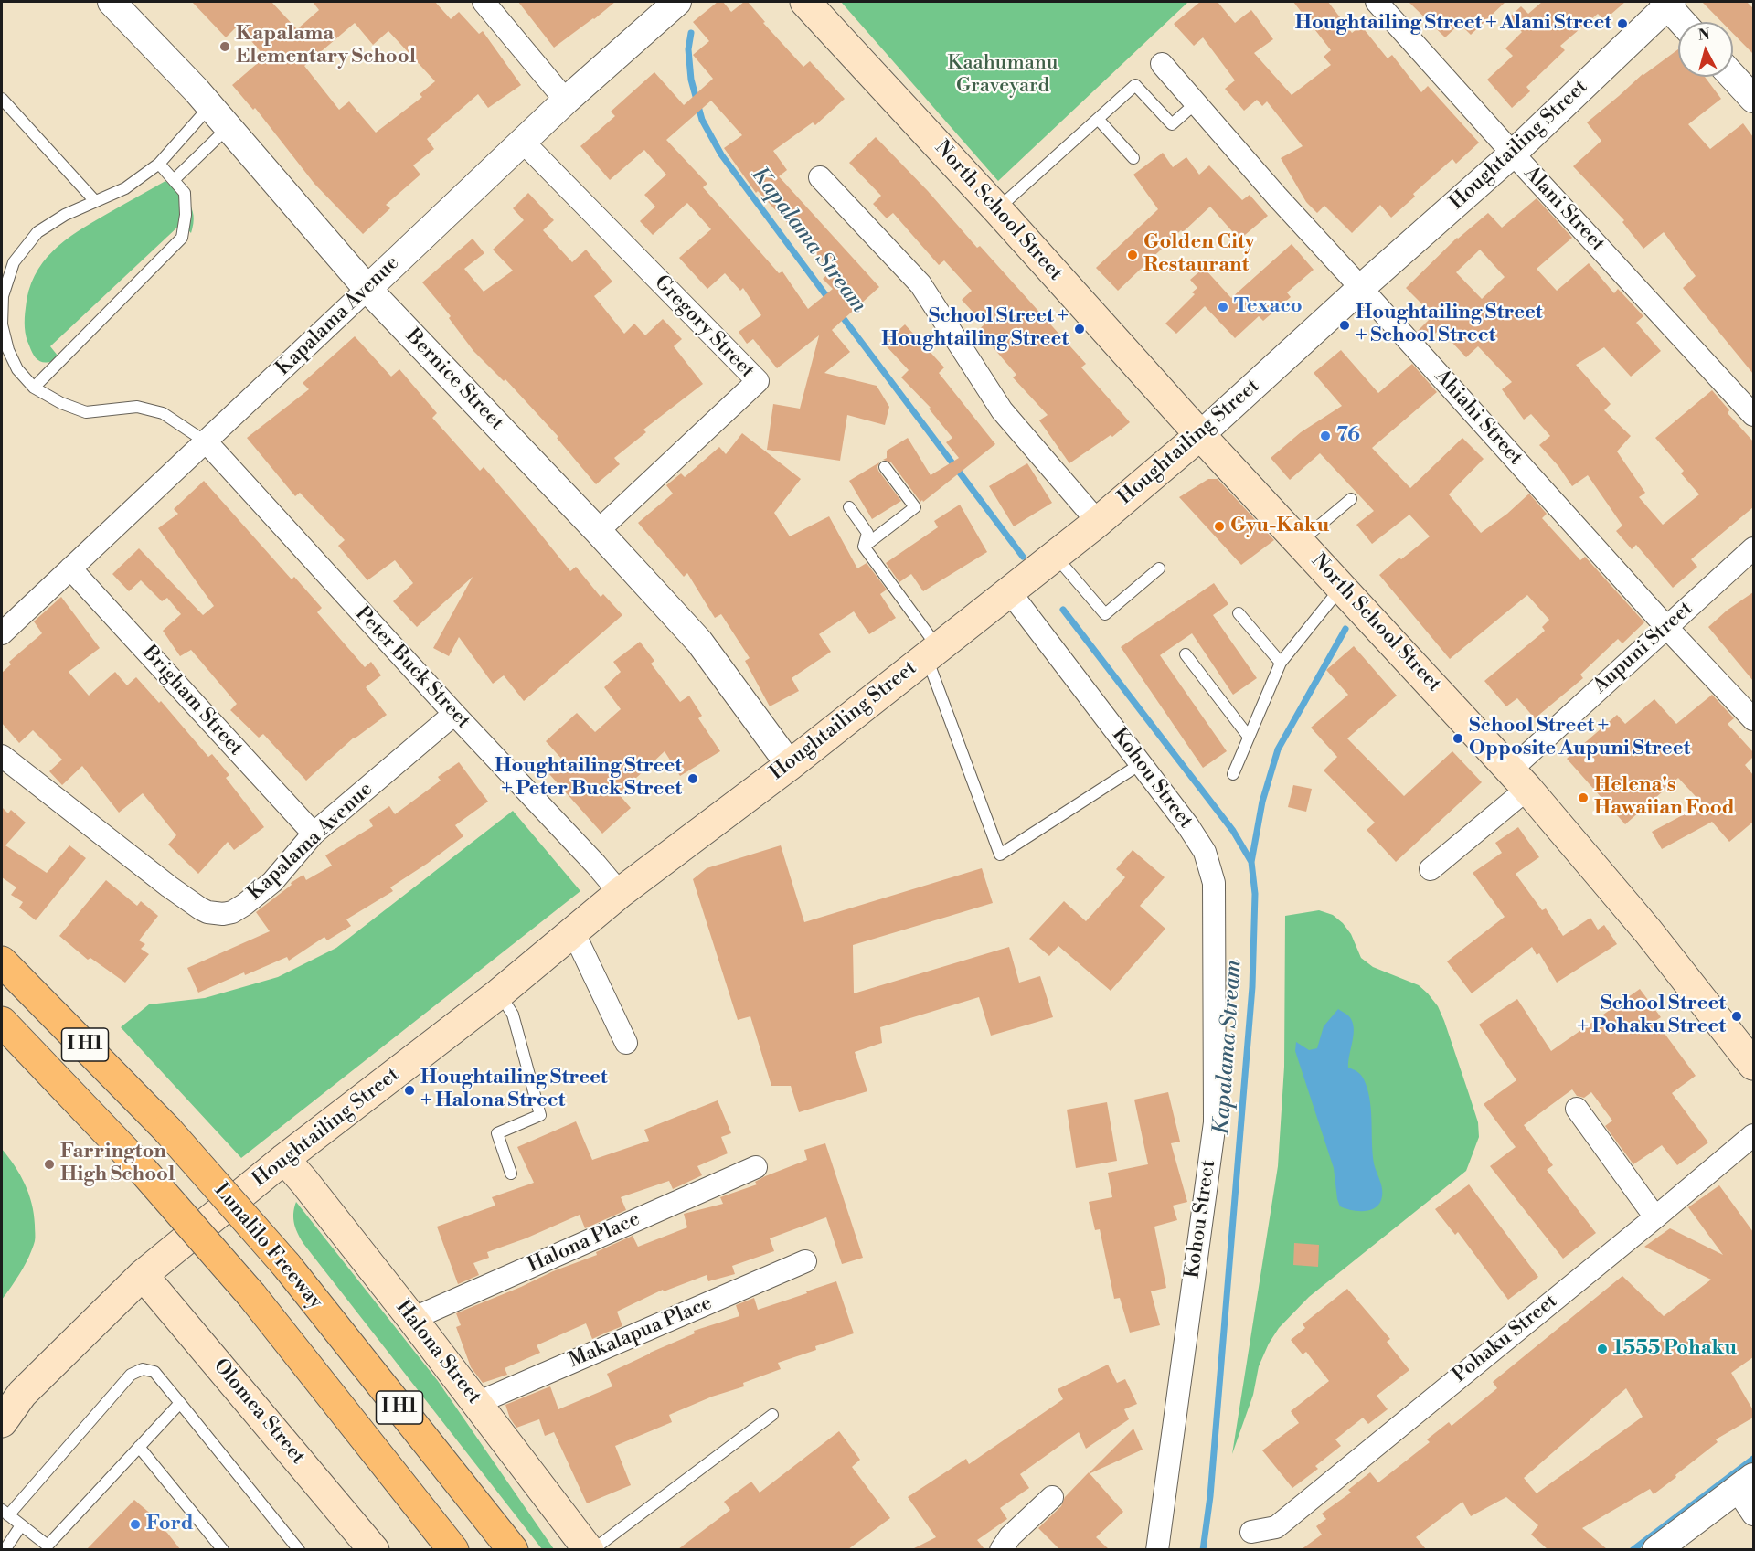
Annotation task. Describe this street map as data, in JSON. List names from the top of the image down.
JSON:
{
  "streets": {
    "highway": ["I H1", "Lunalilo Freeway"],
    "main road": [
      "Houghtailing Street",
      "North School Street",
      "Halona Street",
      "Olomea Street"
    ],
    "street": [
      "Alani Street",
      "Kapalama Avenue",
      "Gregory Street",
      "Bernice Street",
      "Ahiahi Street",
      "Aupuni Street",
      "Peter Buck Street",
      "Brigham Street",
      "Kohou Street",
      "Halona Place",
      "Makalapua Place",
      "Pohaku Street"
    ]
  },
  "crossings": [
    ["Houghtailing Street", "Alani Street"],
    ["Houghtailing Street", "North School Street"],
    ["Houghtailing Street", "Bernice Street"],
    ["Houghtailing Street", "Ahiahi Street"],
    ["Houghtailing Street", "Peter Buck Street"],
    ["Houghtailing Street", "Kohou Street"],
    ["Houghtailing Street", "Halona Street"],
    ["Houghtailing Street", "Olomea Street"],
    ["North School Street", "Aupuni Street"],
    ["Kapalama Avenue", "Gregory Street"],
    ["Kapalama Avenue", "Bernice Street"],
    ["Kapalama Avenue", "Peter Buck Street"],
    ["Kapalama Avenue", "Brigham Street"],
    ["Gregory Street", "Bernice Street"],
    ["Ahiahi Street", "Aupuni Street"],
    ["Halona Place", "Halona Street"],
    ["Makalapua Place", "Halona Street"]
  ],
  "water": ["Kapalama Stream"],
  "parks": ["Kaahumanu Graveyard"],
  "places": [
    "Houghtailing Street + Alani Street",
    "Kapalama Elementary School",
    "Golden City Restaurant",
    "Texaco",
    "Houghtailing Street + School Street",
    "School Street + Houghtailing Street",
    "76",
    "Gyu-Kaku",
    "School Street + Opposite Aupuni Street",
    "Houghtailing Street + Peter Buck Street",
    "Helena's Hawaiian Food",
    "School Street + Pohaku Street",
    "Houghtailing Street + Halona Street",
    "Farrington High School",
    "1555 Pohaku",
    "Ford"
  ],
  "north": "top"
}
